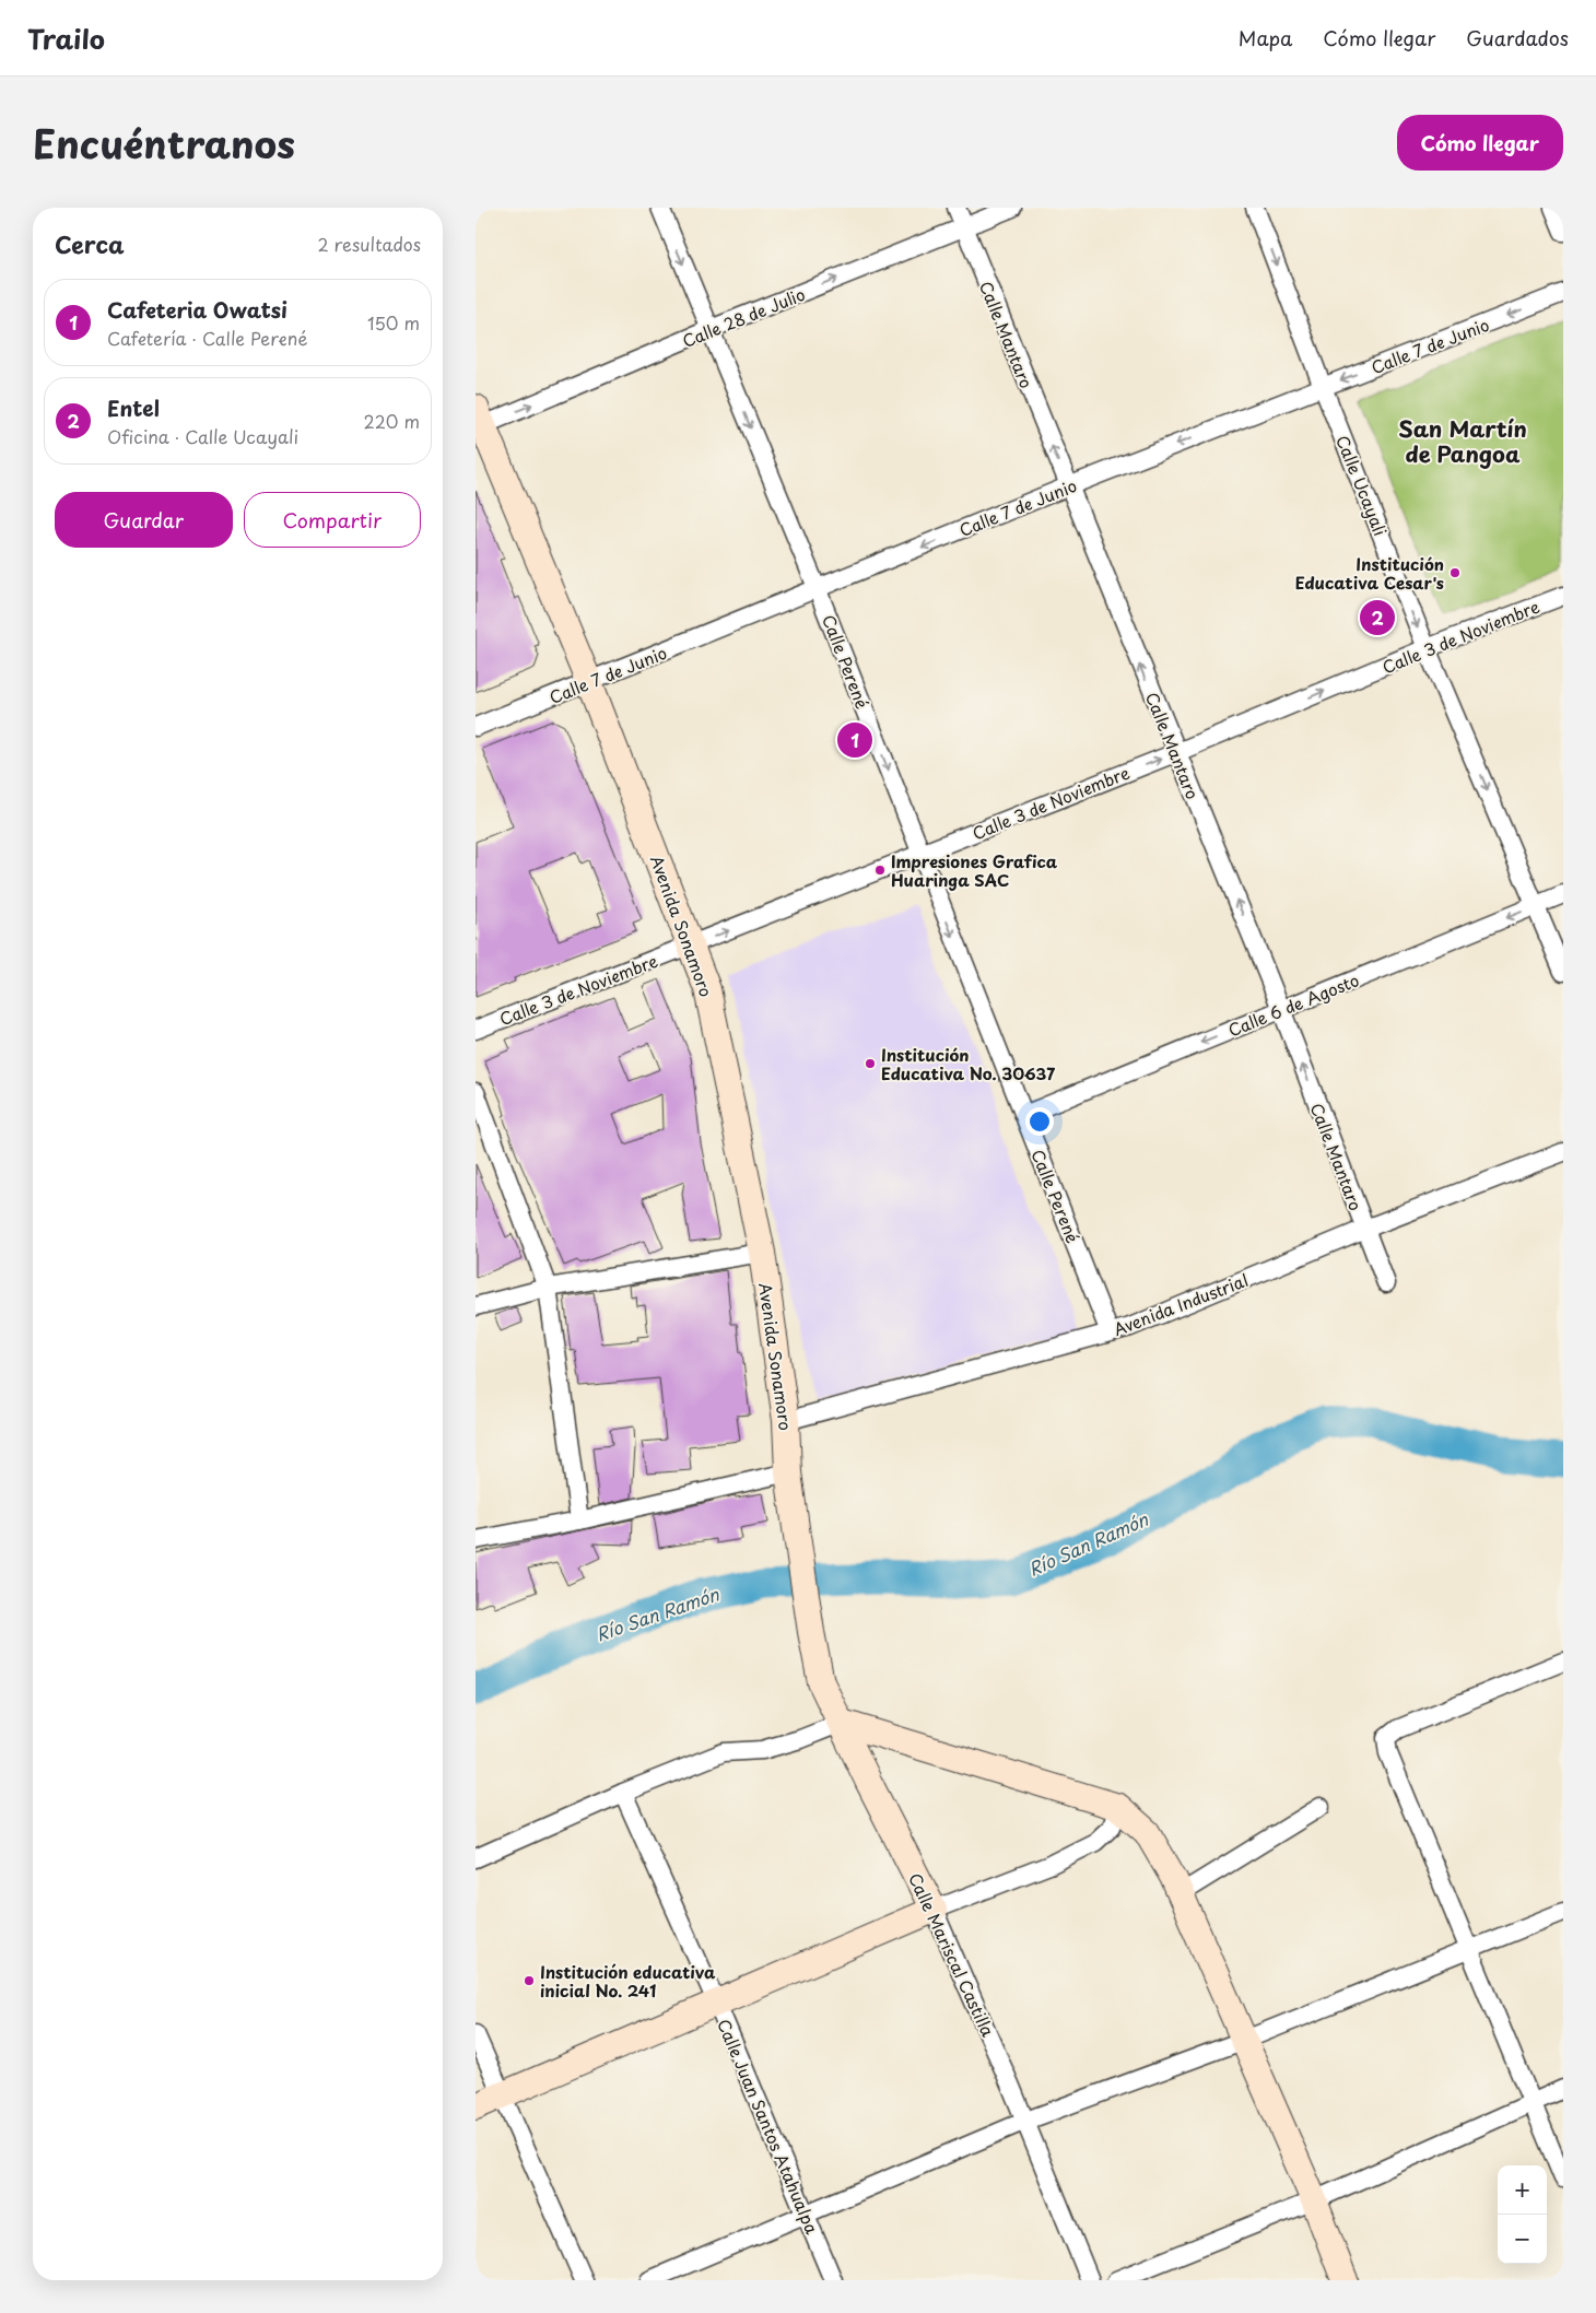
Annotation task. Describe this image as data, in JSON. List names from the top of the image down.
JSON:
{
  "streets": {
    "main road": ["Avenida Sonamoro", "Calle Mariscal Castilla"],
    "street": [
      "Calle 28 de Julio",
      "Calle Mantaro",
      "Calle 7 de Junio",
      "Calle Ucayali",
      "Calle 3 de Noviembre",
      "Calle Perené",
      "Calle 6 de Agosto",
      "Avenida Industrial",
      "Calle Juan Santos Atahualpa"
    ]
  },
  "crossings": [
    ["Calle 28 de Julio", "Calle Mantaro"],
    ["Calle 28 de Julio", "Calle Perené"],
    ["Calle 28 de Julio", "Avenida Sonamoro"],
    ["Calle Mantaro", "Calle 7 de Junio"],
    ["Calle Mantaro", "Calle 3 de Noviembre"],
    ["Calle Mantaro", "Calle 6 de Agosto"],
    ["Calle Mantaro", "Avenida Industrial"],
    ["Calle 7 de Junio", "Calle Ucayali"],
    ["Calle 7 de Junio", "Calle Perené"],
    ["Calle 7 de Junio", "Avenida Sonamoro"],
    ["Calle Ucayali", "Calle 3 de Noviembre"],
    ["Calle Ucayali", "Calle 6 de Agosto"],
    ["Calle 3 de Noviembre", "Calle Perené"],
    ["Calle 3 de Noviembre", "Avenida Sonamoro"],
    ["Calle Perené", "Calle 6 de Agosto"],
    ["Calle Perené", "Avenida Industrial"],
    ["Avenida Sonamoro", "Avenida Industrial"],
    ["Avenida Sonamoro", "Calle Mariscal Castilla"]
  ],
  "one_way": [
    "Calle 28 de Julio",
    "Calle Mantaro",
    "Calle 7 de Junio",
    "Calle Ucayali",
    "Calle 3 de Noviembre",
    "Calle Perené",
    "Calle 6 de Agosto"
  ],
  "districts": ["San Martín de Pangoa"],
  "water": ["Río San Ramón"],
  "places": [
    "Institución Educativa Cesar's",
    "Impresiones Grafica Huaringa SAC",
    "Institución Educativa No. 30637",
    "Institución educativa inicial No. 241"
  ],
  "page": {
    "header": "Trailo",
    "nav": ["Mapa", "Cómo llegar", "Guardados"],
    "title": "Encuéntranos",
    "buttons": [
      "Cómo llegar",
      ["Guardar", "Compartir"]
    ],
    "heading": ["Cerca", "2 resultados"],
    "list": [
      {
        "mark": "1",
        "name": "Cafeteria Owatsi",
        "note": "Cafetería · Calle Perené",
        "value": "150 m"
      },
      {
        "mark": "2",
        "name": "Entel",
        "note": "Oficina · Calle Ucayali",
        "value": "220 m"
      }
    ],
    "pins": ["2", "1"],
    "map_buttons": ["+", "−"]
  }
}
